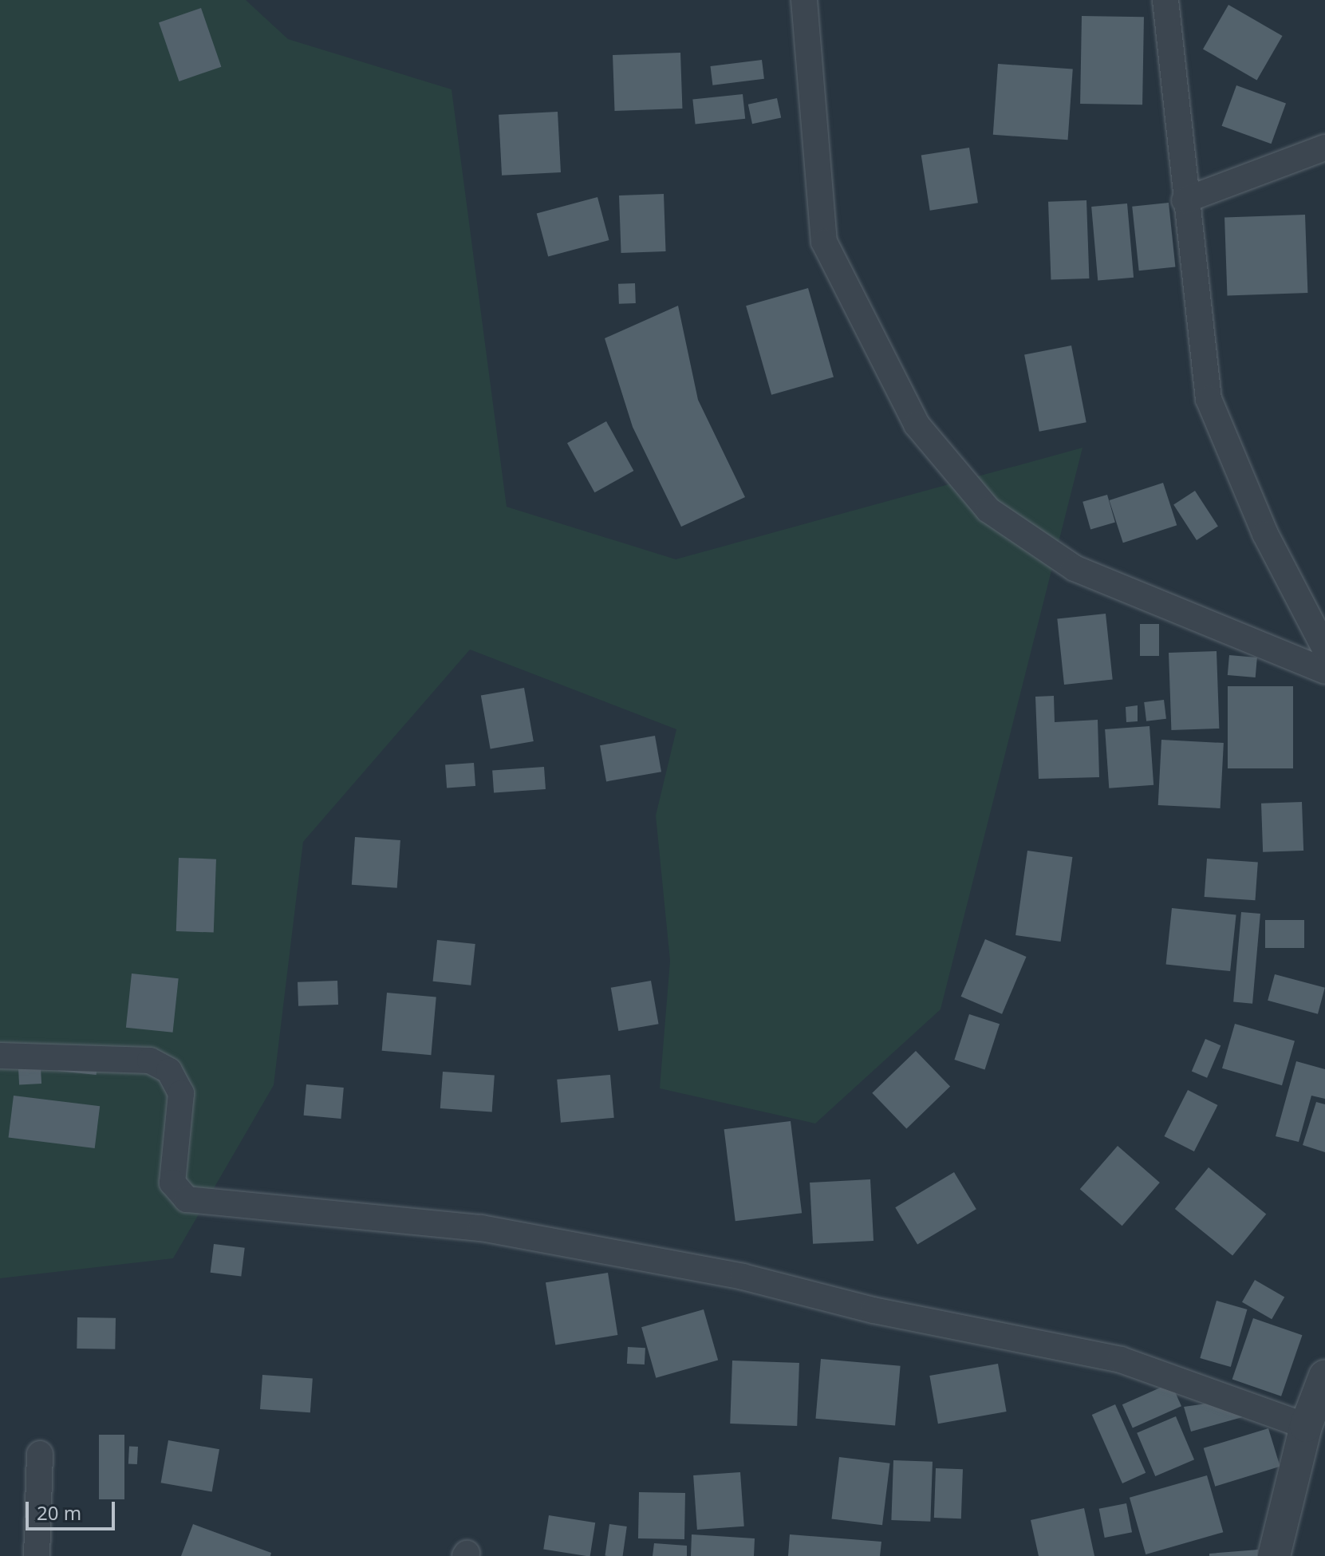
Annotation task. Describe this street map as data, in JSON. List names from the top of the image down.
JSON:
{
  "scale_bar": "20 m"
}
